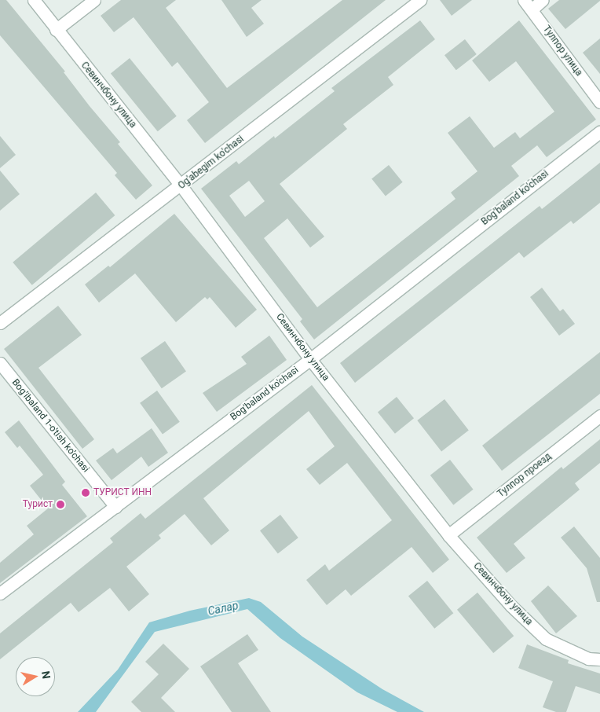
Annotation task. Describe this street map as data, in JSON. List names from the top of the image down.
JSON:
{
  "streets": {
    "street": [
      "Тулпор улица",
      "Севинчбону улица",
      "Og'abegim ko'chasi",
      "Bog'baland ko'chasi",
      "Bog'ibaland 1-o'tish ko'chasi",
      "Тулпор проезд"
    ]
  },
  "crossings": [
    ["Севинчбону улица", "Og'abegim ko'chasi"],
    ["Севинчбону улица", "Bog'baland ko'chasi"],
    ["Севинчбону улица", "Тулпор проезд"],
    ["Bog'baland ko'chasi", "Bog'ibaland 1-o'tish ko'chasi"]
  ],
  "water": ["Салар"],
  "places": ["ТУРИСТ ИНН", "Турист"],
  "north": "right"
}
